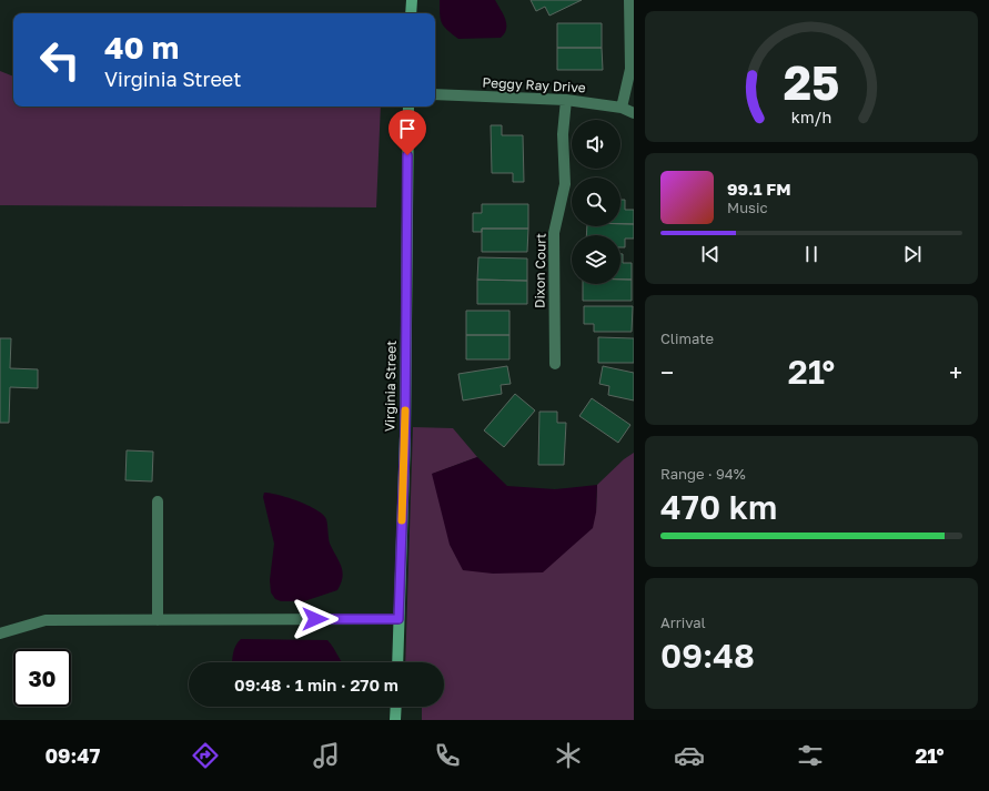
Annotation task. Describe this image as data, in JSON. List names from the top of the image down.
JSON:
{
  "streets": {
    "street": ["Peggy Ray Drive", "Dixon Court", "Virginia Street"]
  },
  "crossings": [
    ["Peggy Ray Drive", "Dixon Court"]
  ],
  "page": {
    "turn": ["40 m", "Virginia Street"],
    "song": ["99.1 FM", "Music"],
    "tile": [
      "Climate",
      ["Range · 94%", "470 km"],
      ["Arrival", "09:48"]
    ],
    "heat": ["−", "21°", "+"],
    "limit": "30",
    "trip": "09:48 · 1 min · 270 m",
    "tabs": ["09:47", "21°"],
    "gauge": ["25", "km/h"]
  }
}
